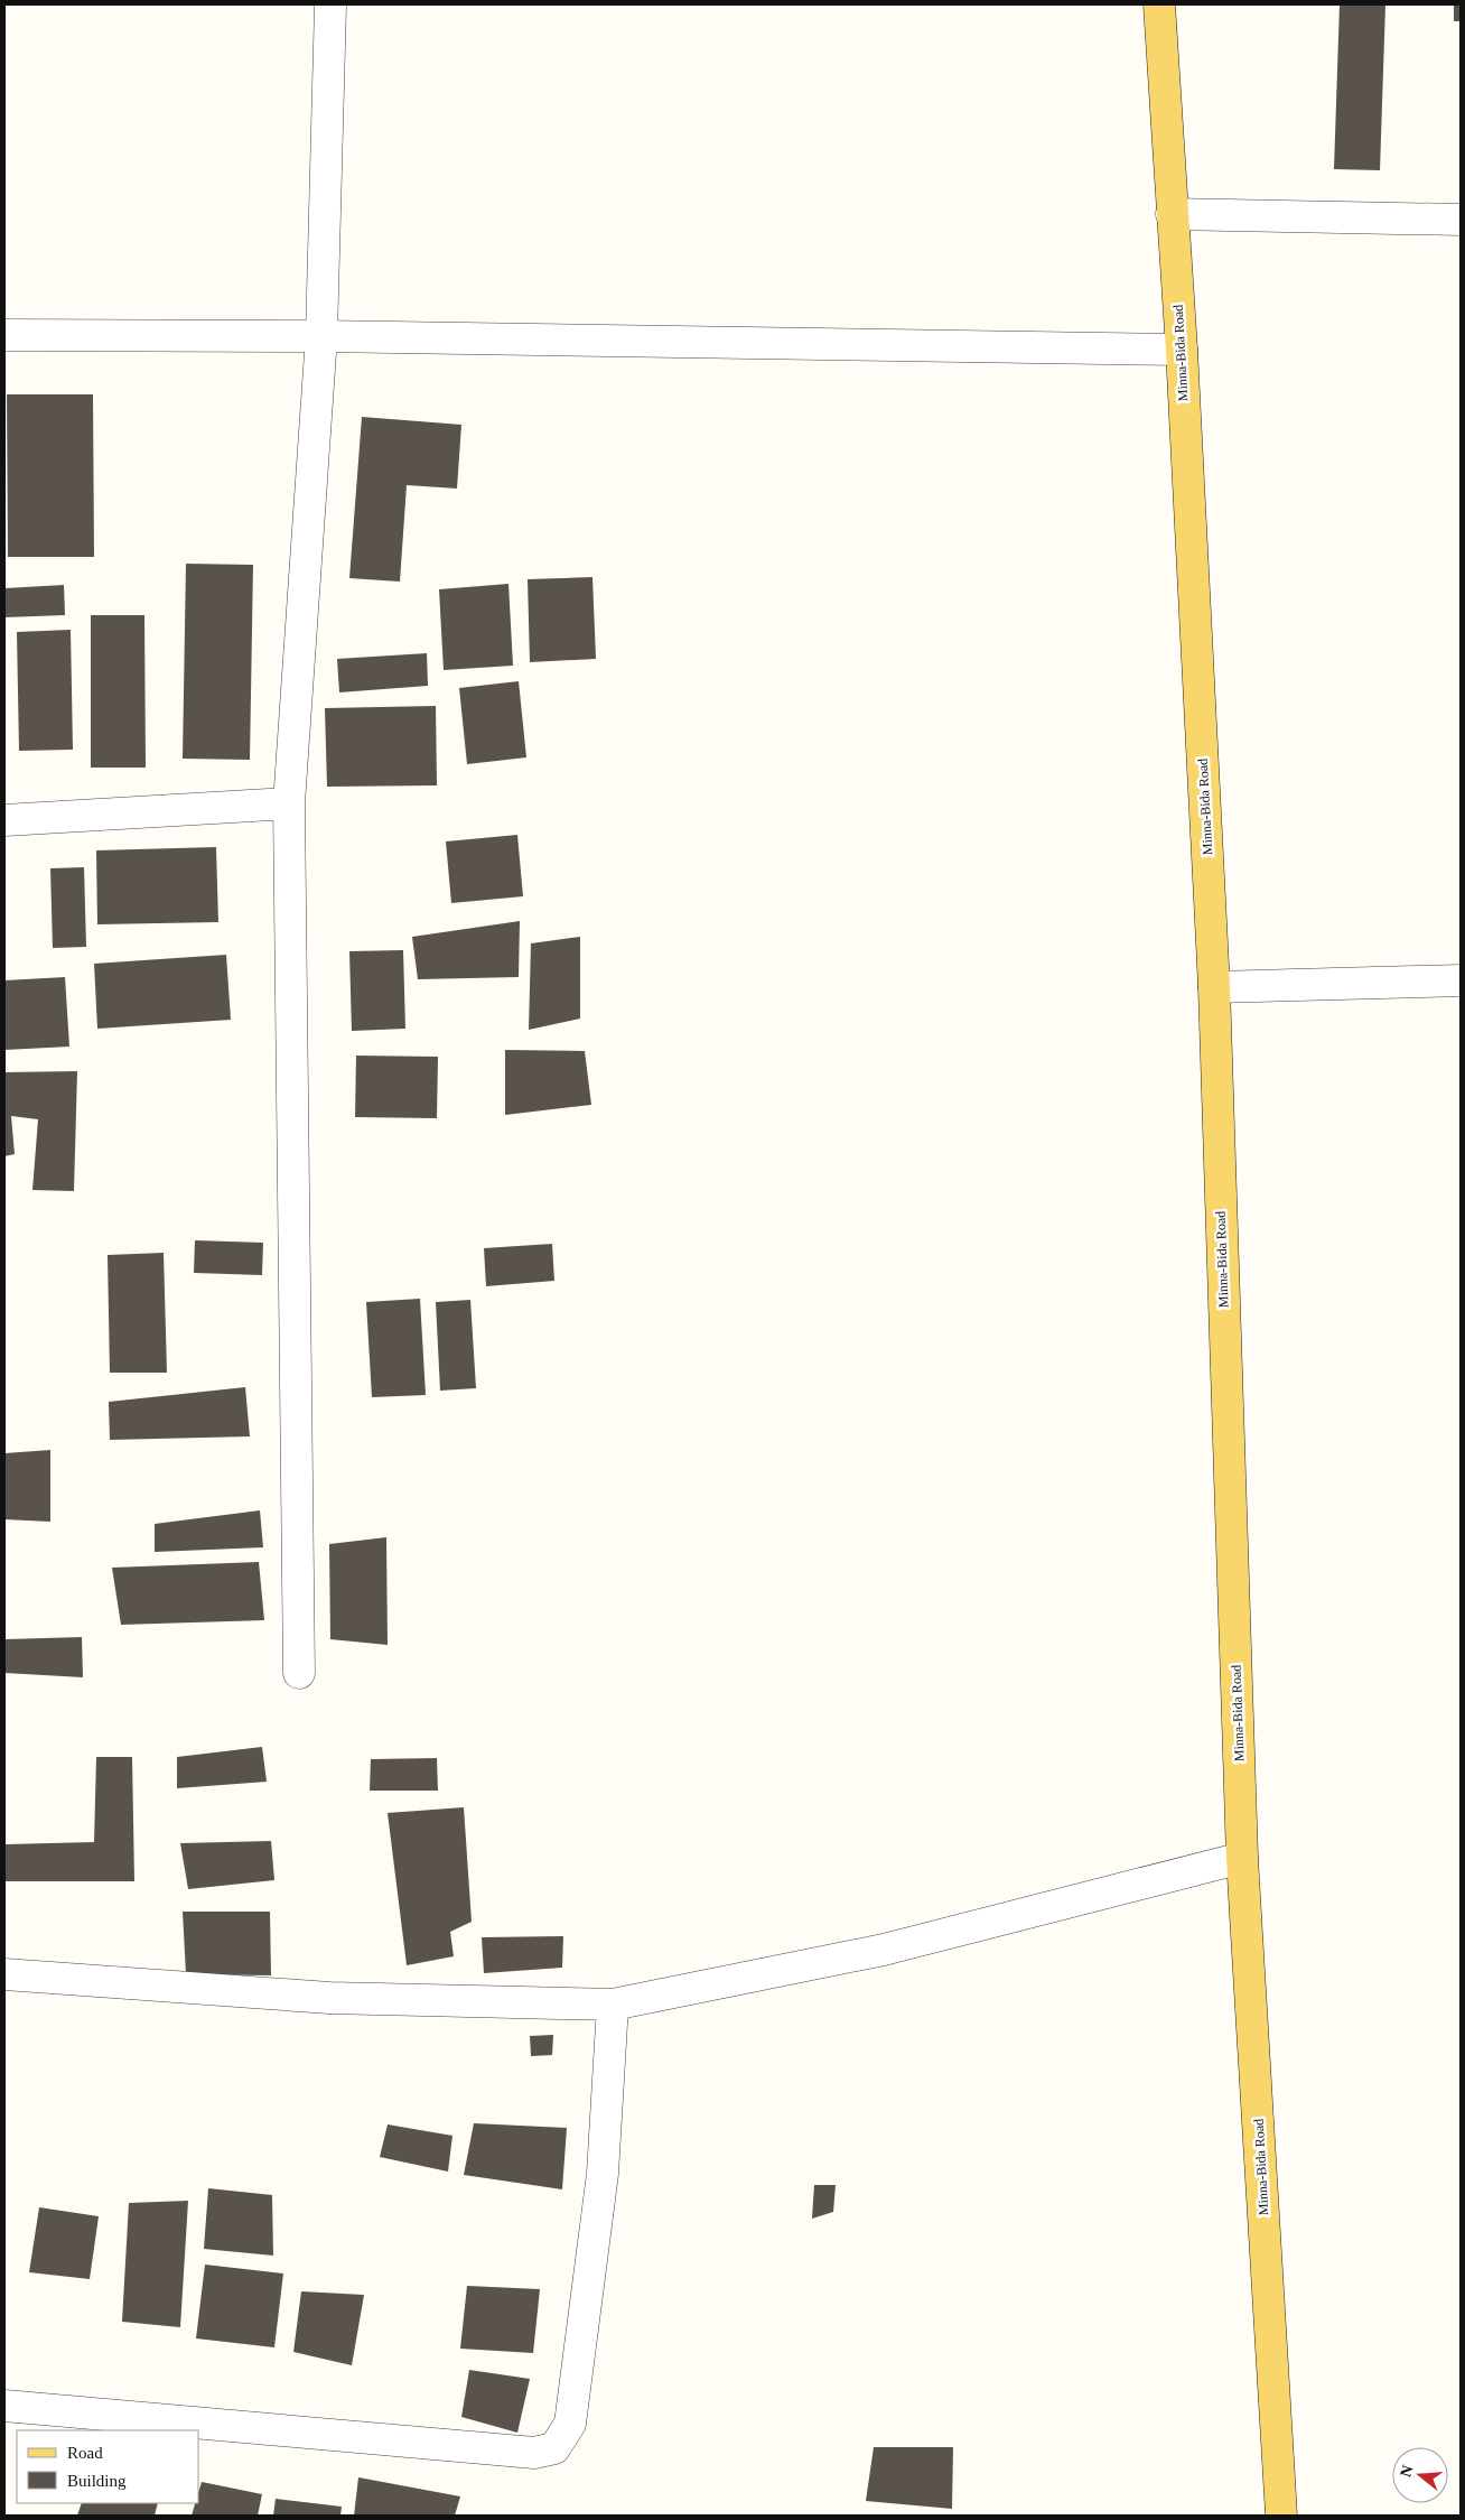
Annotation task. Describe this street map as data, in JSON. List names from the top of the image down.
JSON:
{
  "streets": {
    "main road": ["Minna-Bida Road"]
  },
  "legend": ["Road", "Building"],
  "north": "left"
}
